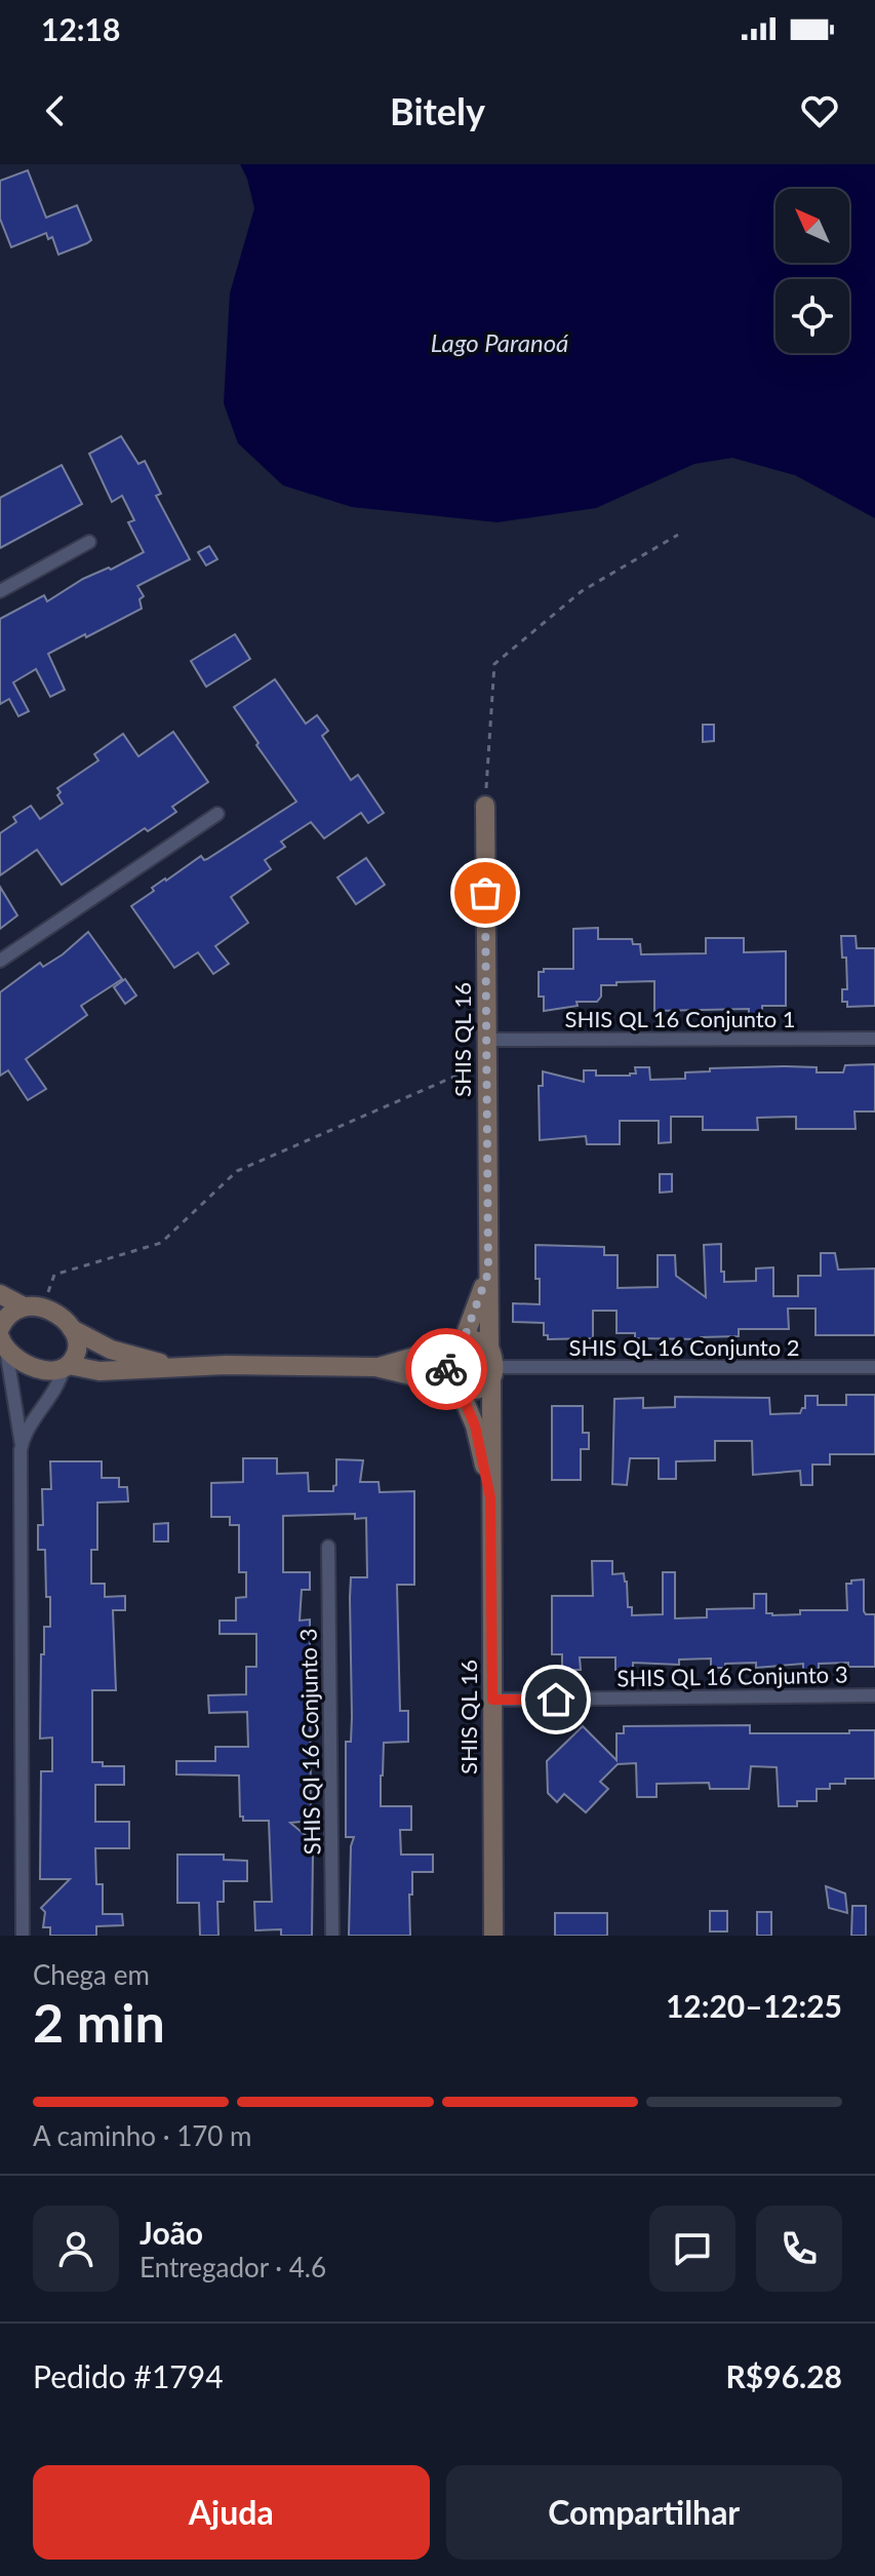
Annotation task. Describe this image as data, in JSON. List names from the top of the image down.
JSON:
{
  "streets": {
    "street": [
      "SHIS QL 16 Conjunto 1",
      "SHIS QL 16",
      "SHIS QL 16 Conjunto 2",
      "SHIS QL 16 Conjunto 3",
      "SHIS QI 16 Conjunto 3"
    ]
  },
  "crossings": [
    ["SHIS QL 16 Conjunto 1", "SHIS QL 16"],
    ["SHIS QL 16", "SHIS QL 16 Conjunto 2"],
    ["SHIS QL 16", "SHIS QL 16 Conjunto 3"]
  ],
  "water": ["Lago Paranoá"],
  "north": "top left",
  "page": {
    "status": "12:18",
    "header": "Bitely",
    "heading": ["2 min", "Chega em", "12:20–12:25"],
    "panel": [
      "João",
      "Entregador · 4.6",
      "Pedido #1794",
      "R$96.28"
    ],
    "bar": "A caminho · 170 m",
    "buttons": ["Ajuda", "Compartilhar"]
  }
}
